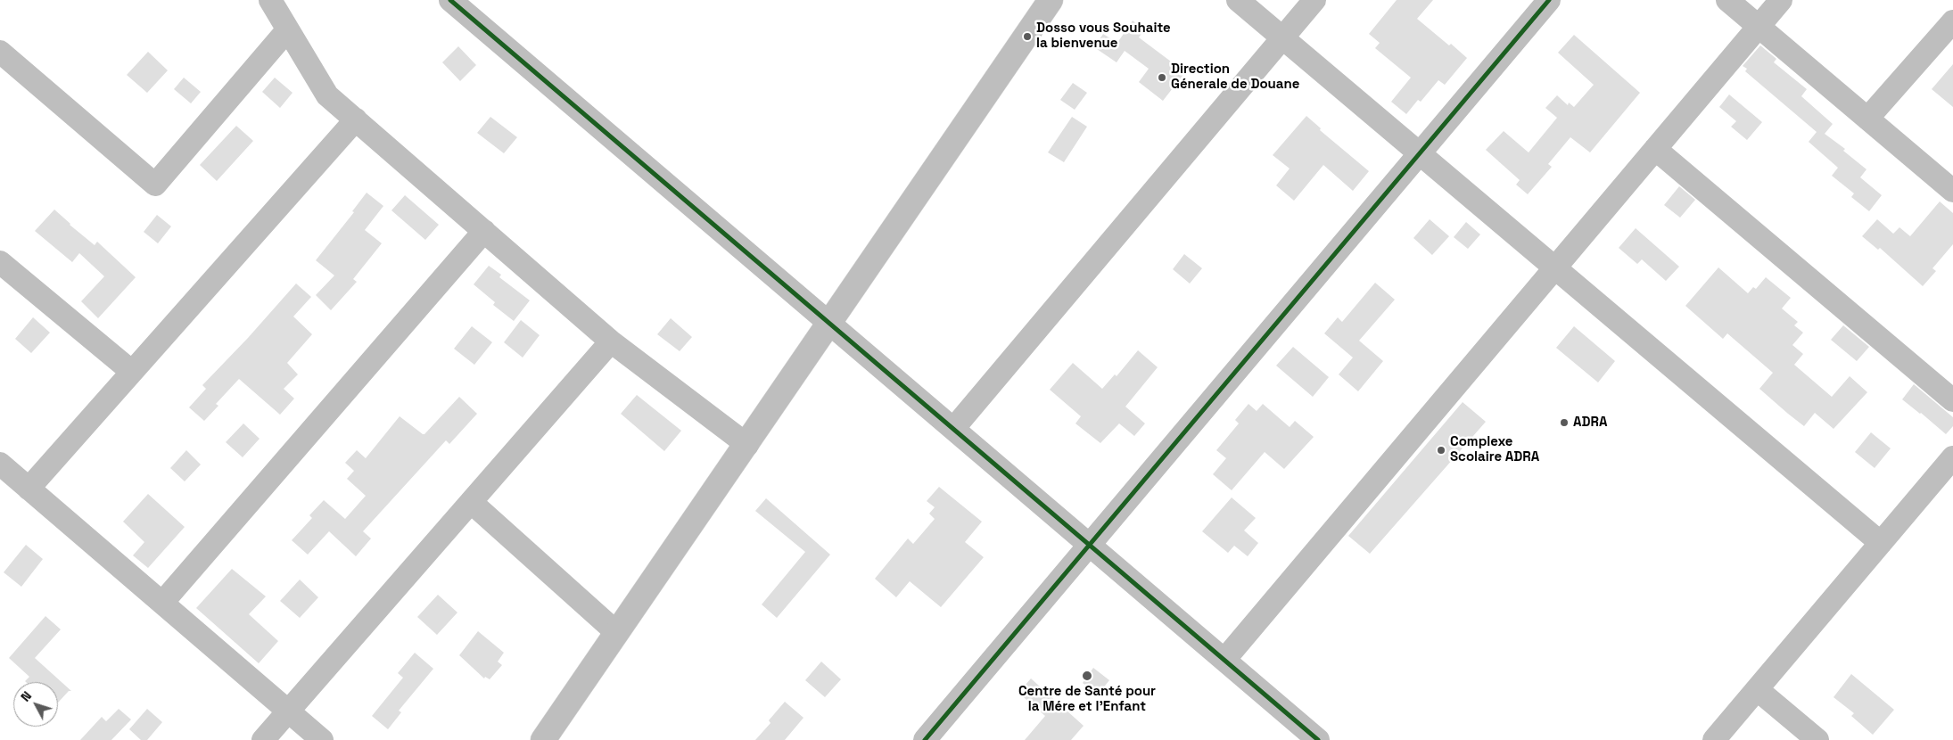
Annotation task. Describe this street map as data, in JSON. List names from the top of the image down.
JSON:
{
  "places": [
    "Dosso vous Souhaite la bienvenue",
    "Direction Génerale de Douane",
    "ADRA",
    "Complexe Scolaire ADRA",
    "Centre de Santé pour la Mére et l'Enfant"
  ],
  "north": "top left"
}
